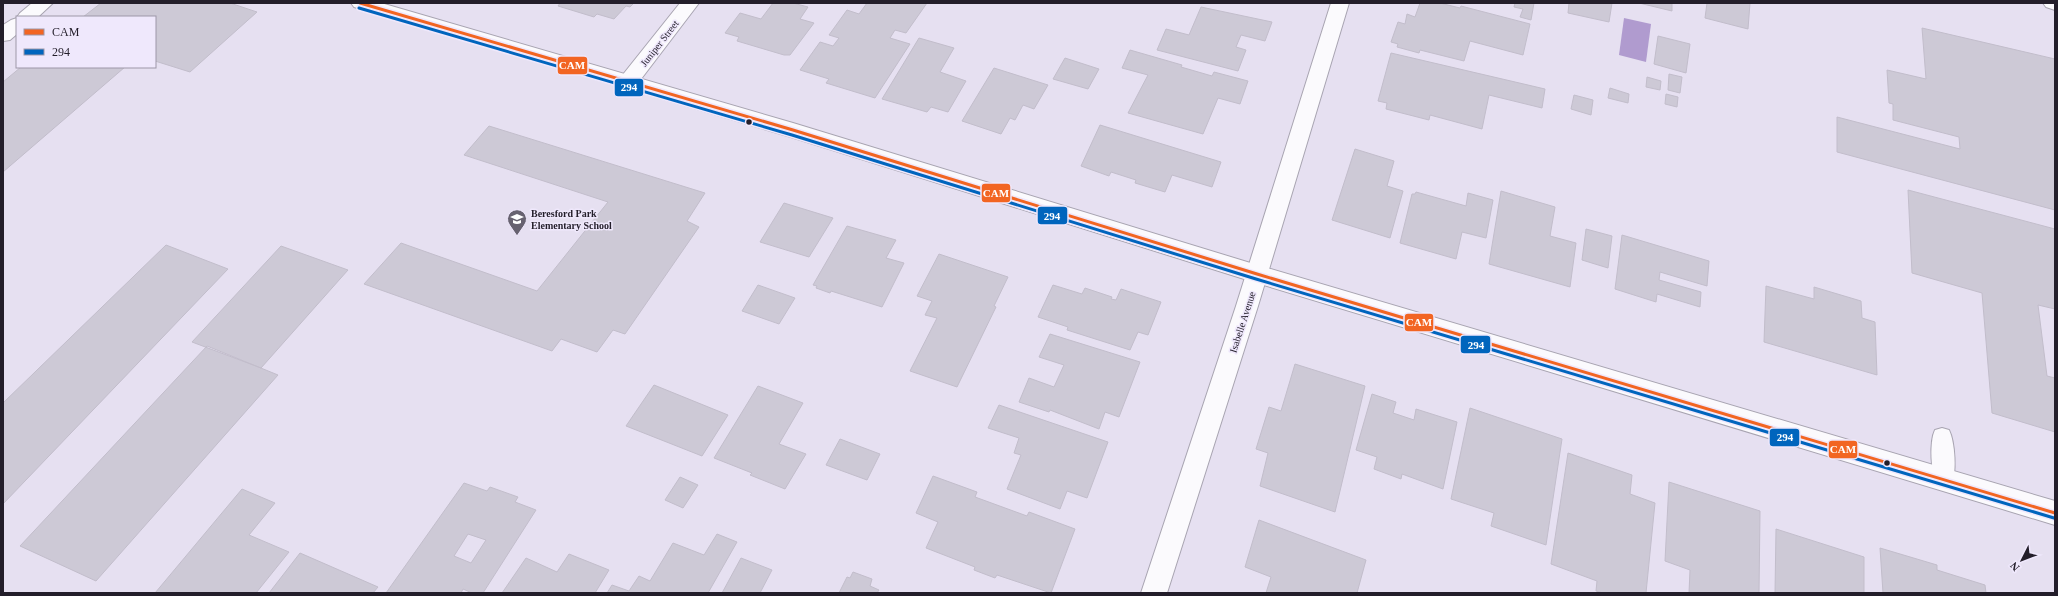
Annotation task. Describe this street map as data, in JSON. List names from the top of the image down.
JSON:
{
  "streets": {
    "street": ["Juniper Street", "Isabelle Avenue"]
  },
  "places": {
    "school or university": ["Beresford Park Elementary School"]
  },
  "lines": ["transit line CAM", "transit line 294"],
  "legend": ["CAM", "294"],
  "north": "bottom left"
}
